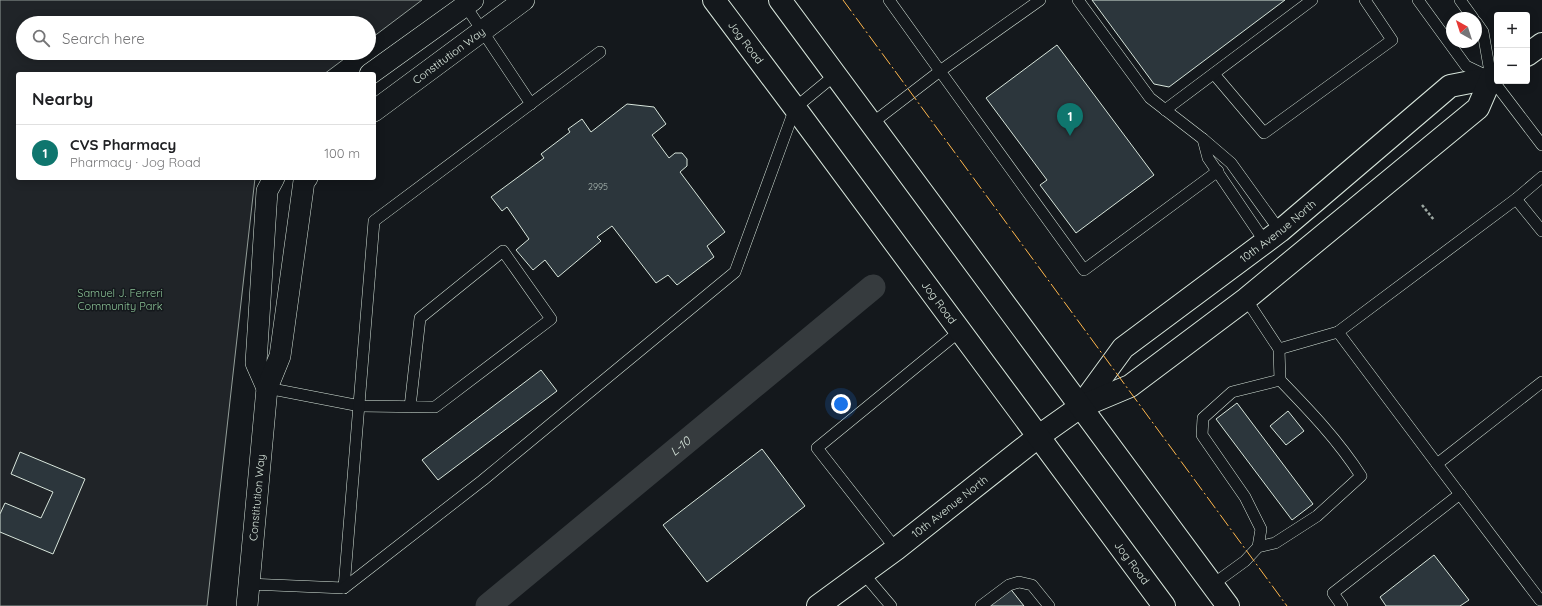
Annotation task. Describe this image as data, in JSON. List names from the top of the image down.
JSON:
{
  "streets": {
    "main road": ["Jog Road", "10th Avenue North"],
    "street": ["Constitution Way"]
  },
  "crossings": [
    ["Jog Road", "10th Avenue North"]
  ],
  "water": ["L-10"],
  "parks": ["Samuel J. Ferreri Community Park"],
  "house_numbers": ["2995"],
  "north": "top left",
  "page": {
    "map_buttons": ["+", "−"],
    "search": "Search here",
    "heading": "Nearby",
    "pins": "1",
    "list": [
      {
        "mark": "1",
        "name": "CVS Pharmacy",
        "note": "Pharmacy · Jog Road",
        "value": "100 m"
      }
    ]
  }
}
